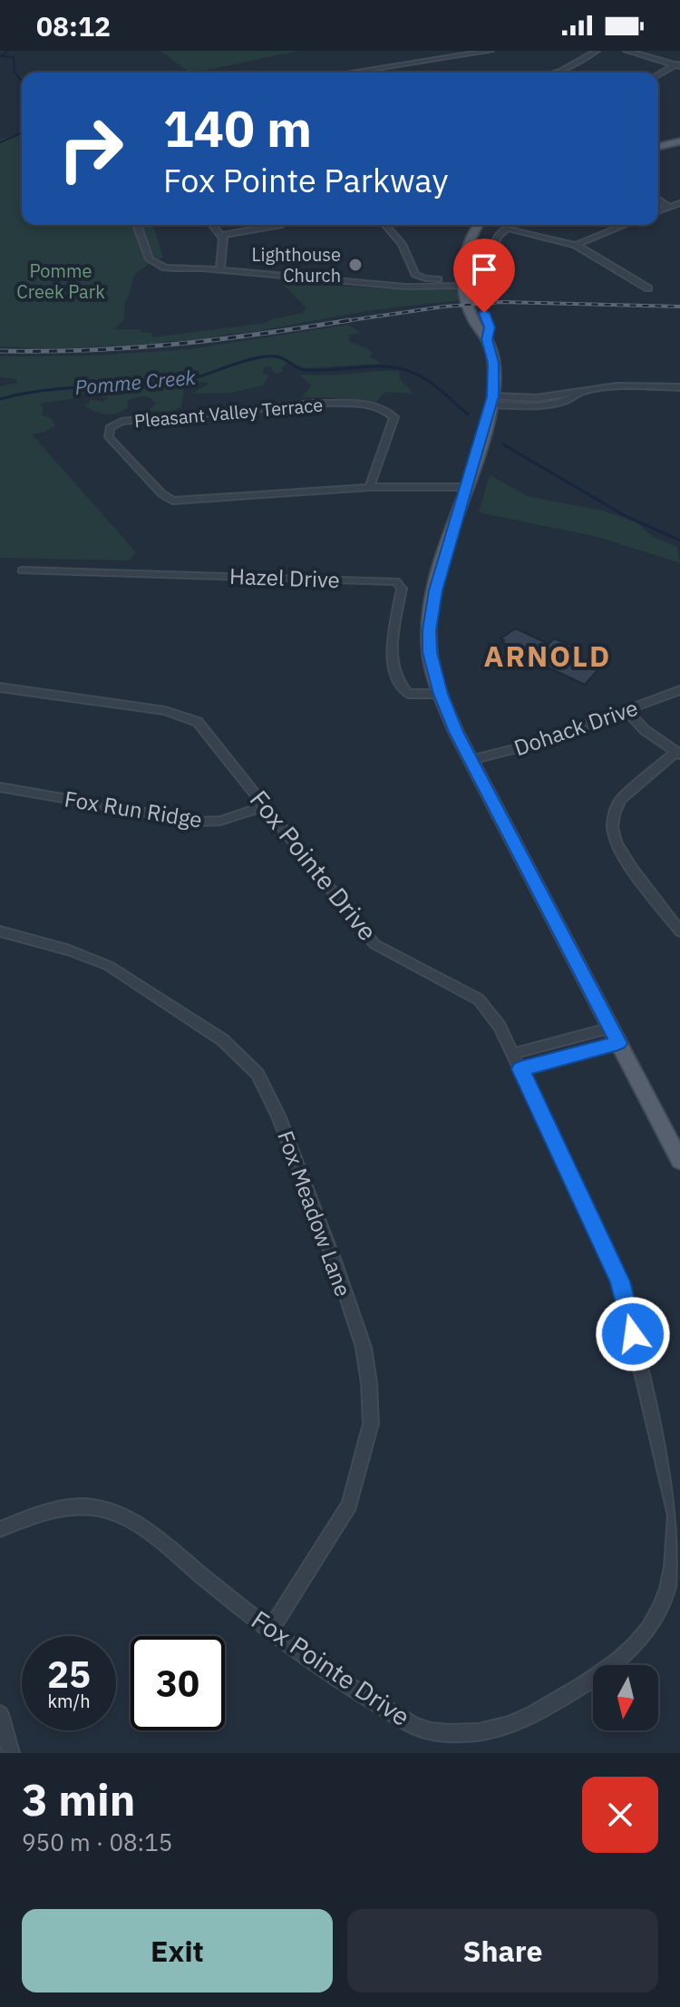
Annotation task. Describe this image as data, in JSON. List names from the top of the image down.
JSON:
{
  "streets": {
    "street": [
      "Pleasant Valley Terrace",
      "Hazel Drive",
      "Dohack Drive",
      "Fox Run Ridge",
      "Fox Pointe Drive",
      "Fox Meadow Lane"
    ]
  },
  "crossings": [
    ["Fox Run Ridge", "Fox Pointe Drive"],
    ["Fox Pointe Drive", "Fox Meadow Lane"]
  ],
  "districts": ["ARNOLD"],
  "water": ["Pomme Creek"],
  "parks": ["Pomme Creek Park"],
  "places": ["Lighthouse Church"],
  "north": "bottom",
  "page": {
    "status": "08:12",
    "turn": ["140 m", "Fox Pointe Parkway"],
    "speed": "25 km/h",
    "limit": "30",
    "heading": ["3 min", "950 m · 08:15"],
    "buttons": ["Exit", "Share"]
  }
}
